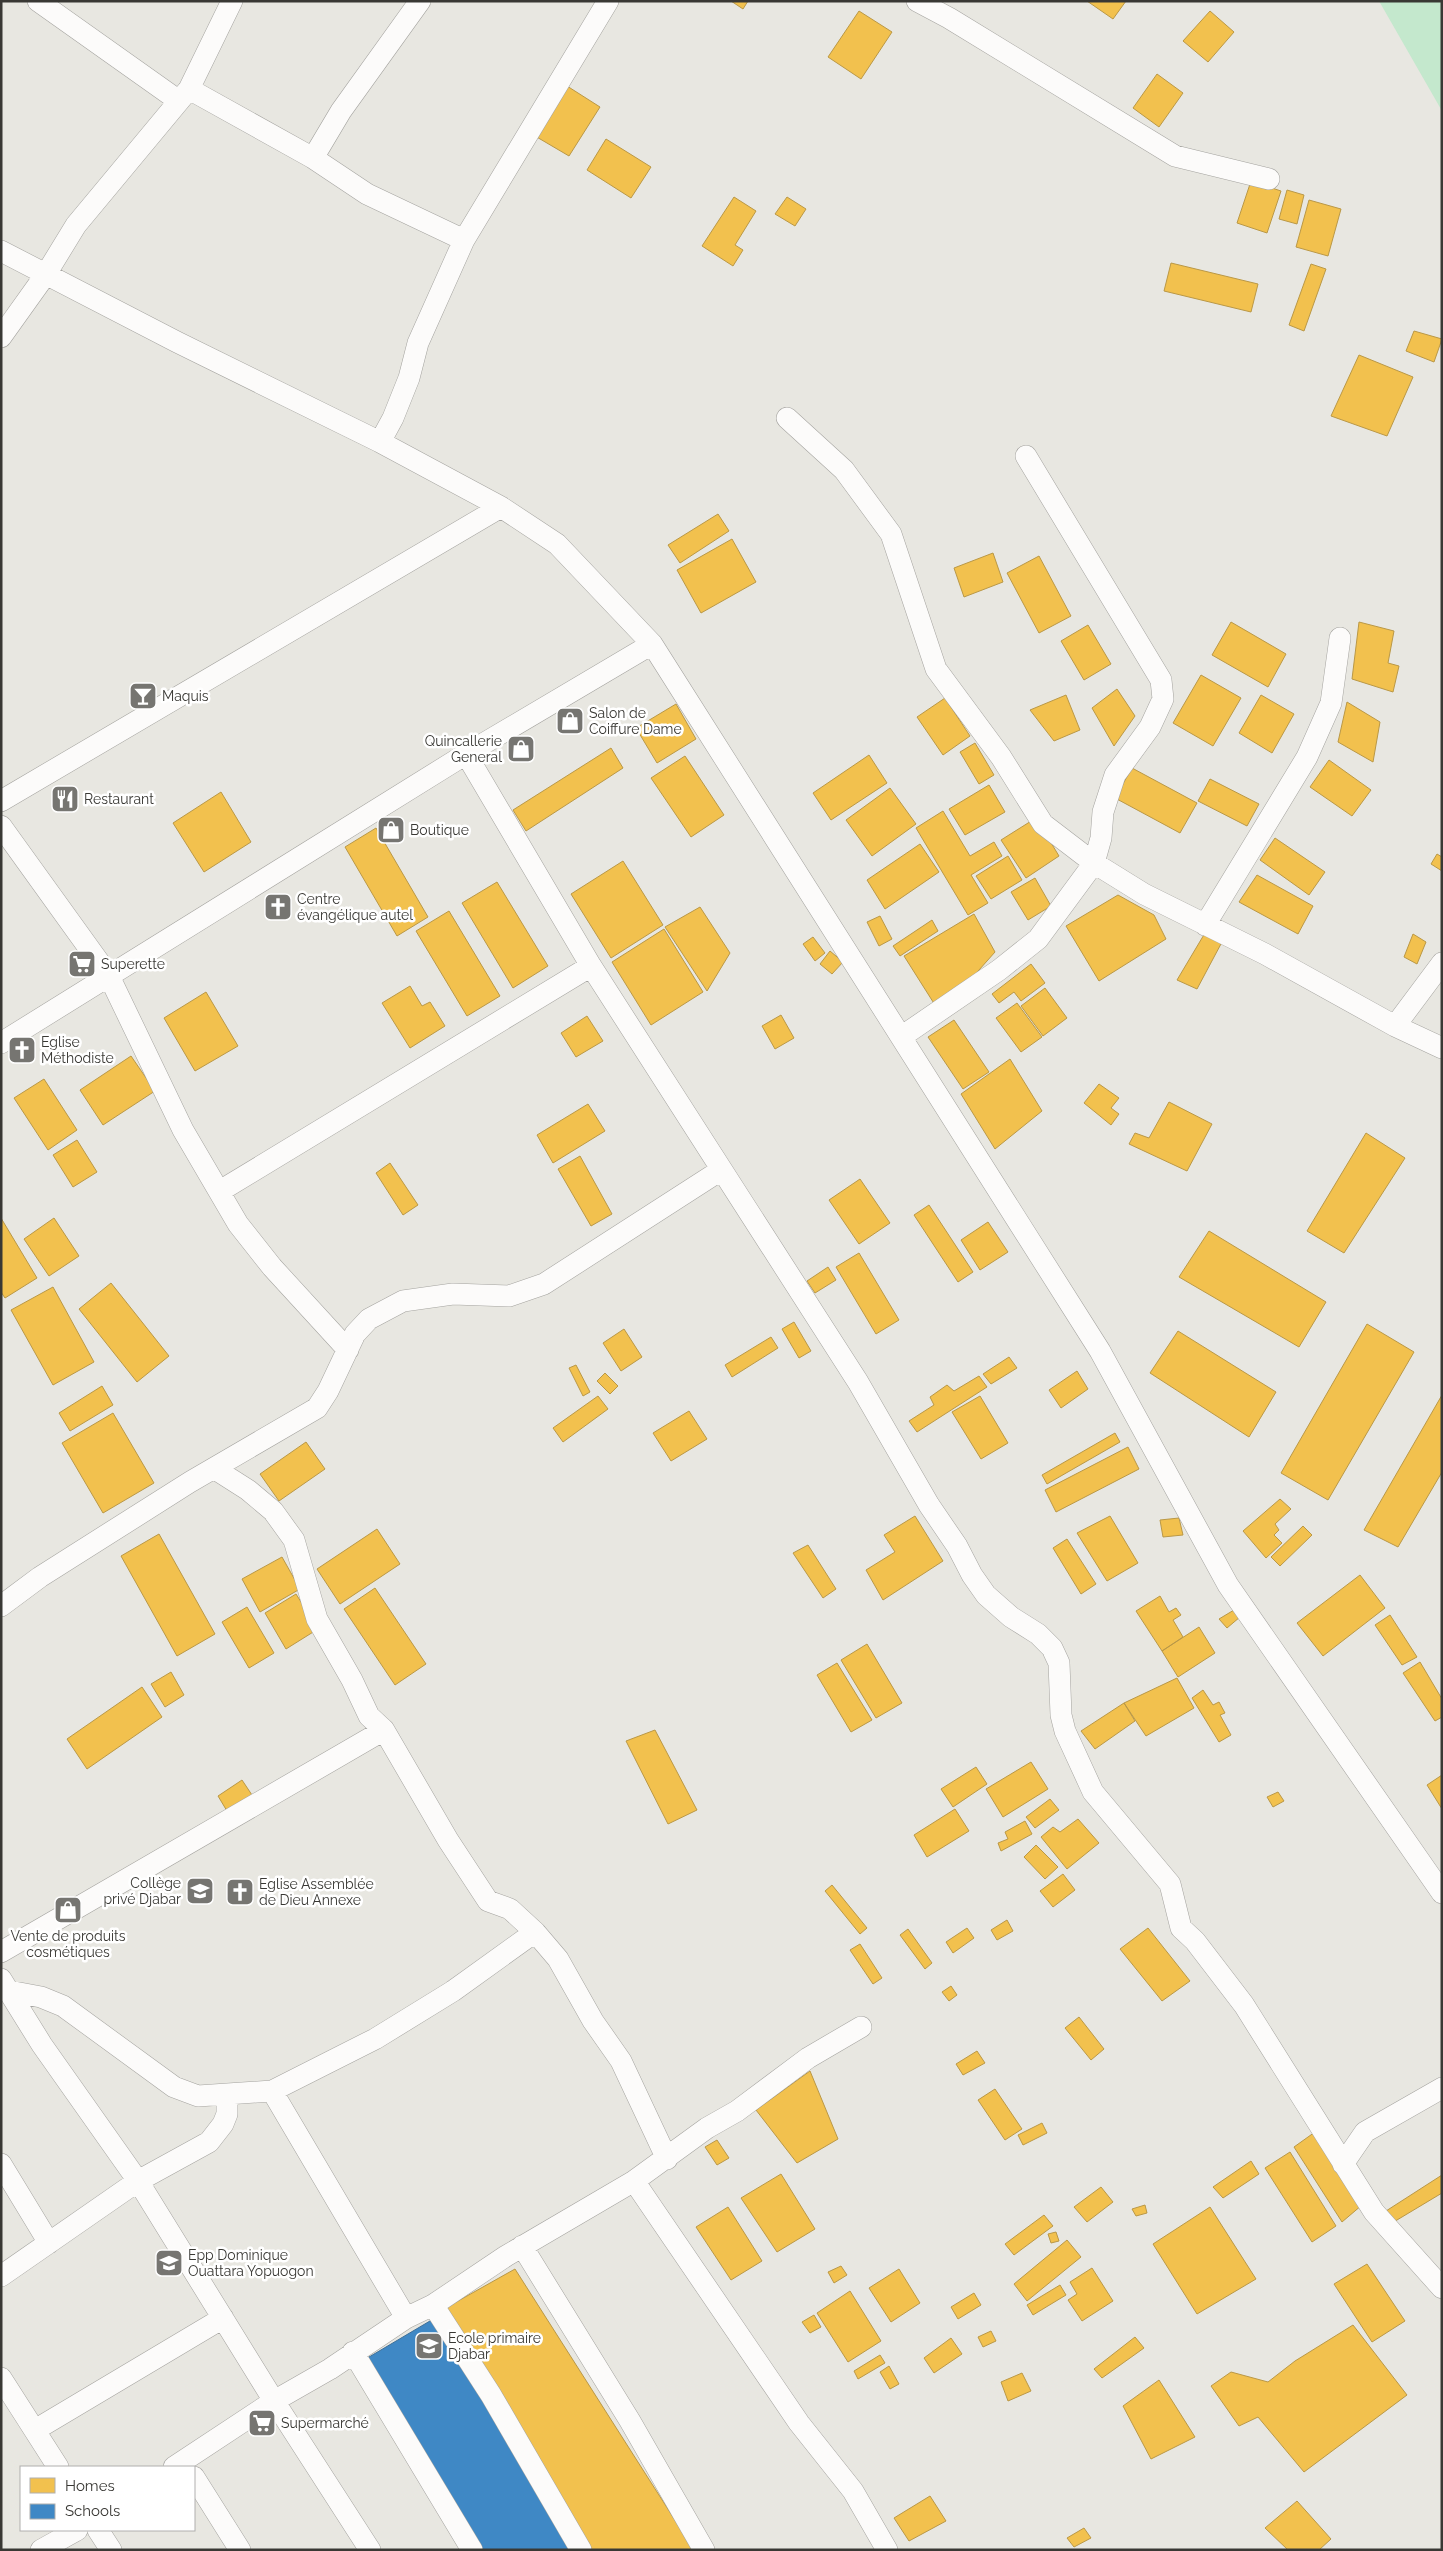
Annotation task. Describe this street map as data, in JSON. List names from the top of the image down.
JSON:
{
  "places": {
    "bar": ["Maquis"],
    "shop": [
      "Salon de Coiffure Dame",
      "Quincallerie General",
      "Boutique",
      "Vente de produits cosmétiques"
    ],
    "restaurant": ["Restaurant"],
    "church": ["Centre évangélique autel", "Eglise Méthodiste", "Eglise Assemblée de Dieu Annexe"],
    "supermarket": ["Superette", "Supermarché"],
    "school or university": ["Collège privé Djabar", "Epp Dominique Ouattara Yopuogon", "Ecole primaire Djabar"]
  },
  "legend": ["Homes", "Schools"]
}
